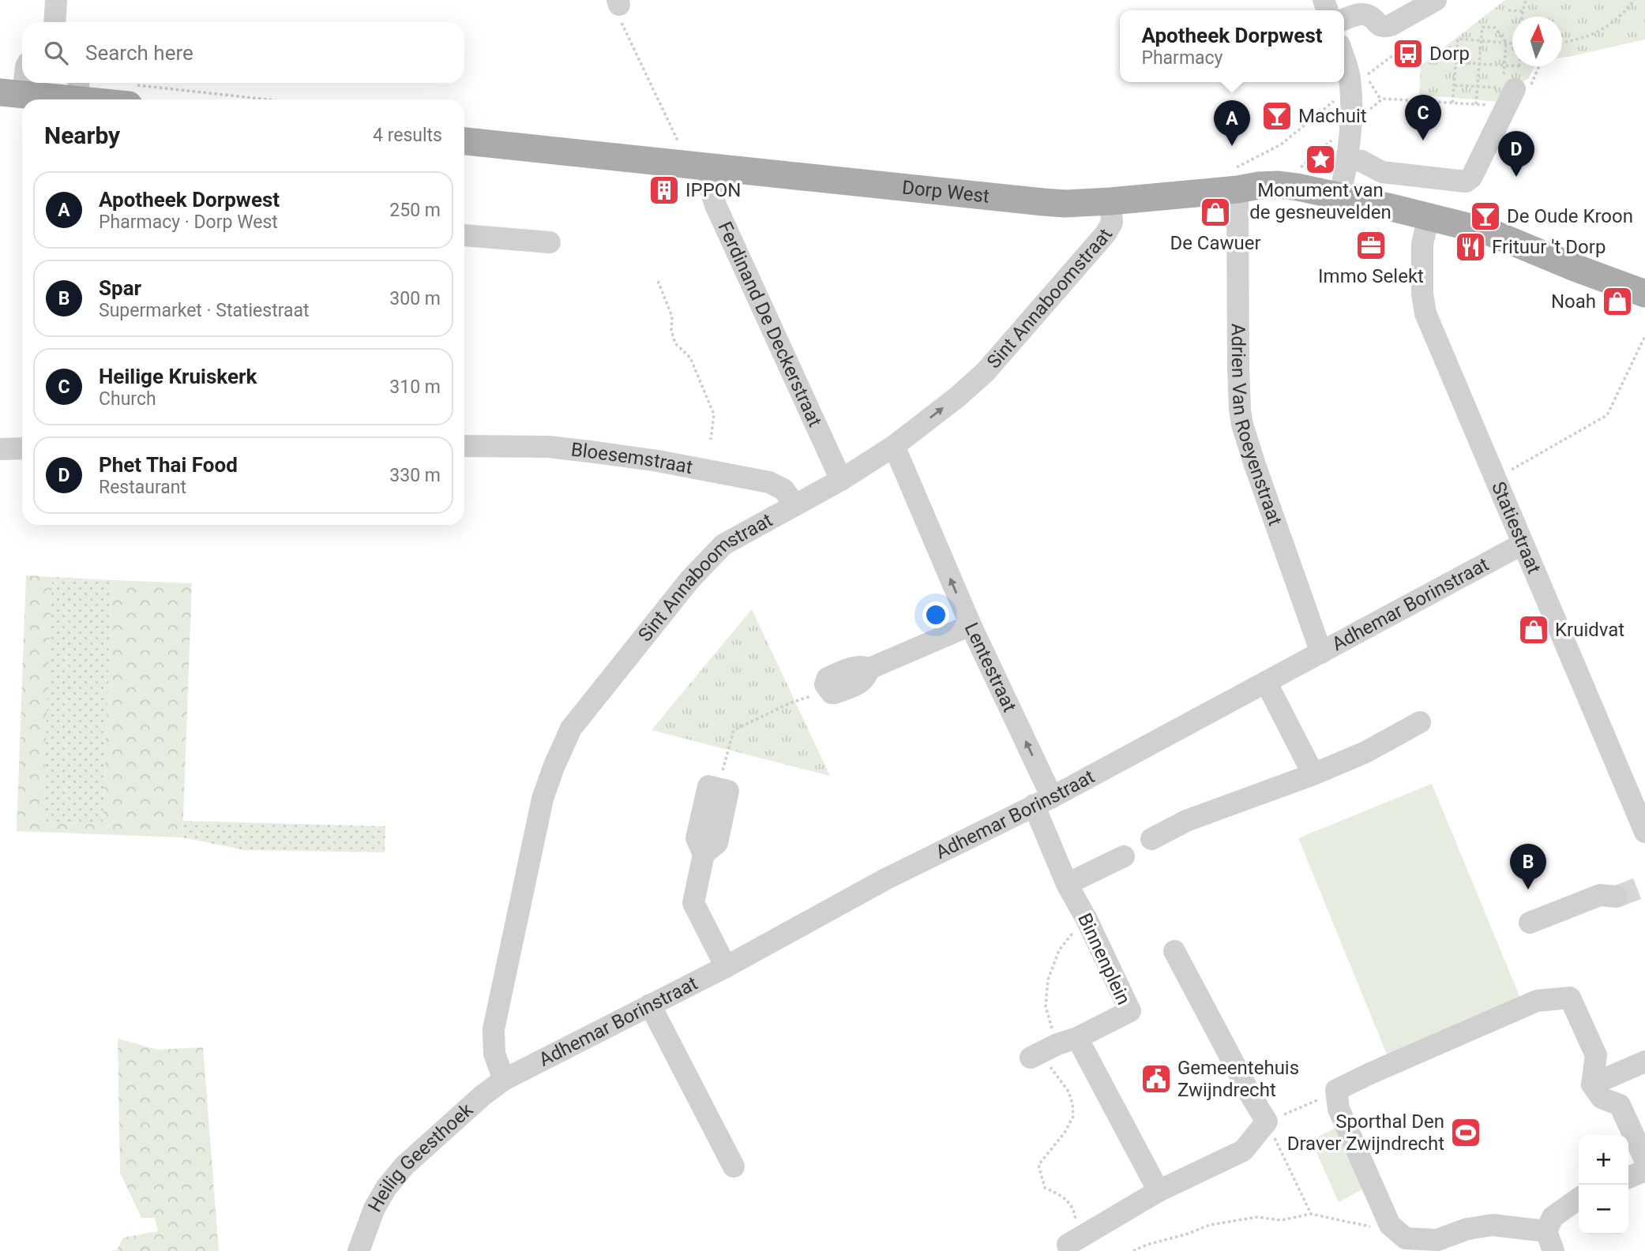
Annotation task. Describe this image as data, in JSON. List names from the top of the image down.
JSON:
{
  "streets": {
    "main road": ["Dorp West"],
    "street": [
      "Sint Annaboomstraat",
      "Ferdinand De Deckerstraat",
      "Adrien Van Roeyenstraat",
      "Bloesemstraat",
      "Statiestraat",
      "Adhemar Borinstraat",
      "Lentestraat",
      "Binnenplein",
      "Heilig Geesthoek"
    ]
  },
  "crossings": [
    ["Dorp West", "Sint Annaboomstraat"],
    ["Dorp West", "Ferdinand De Deckerstraat"],
    ["Dorp West", "Adrien Van Roeyenstraat"],
    ["Dorp West", "Statiestraat"],
    ["Sint Annaboomstraat", "Ferdinand De Deckerstraat"],
    ["Sint Annaboomstraat", "Bloesemstraat"],
    ["Sint Annaboomstraat", "Adhemar Borinstraat"],
    ["Sint Annaboomstraat", "Lentestraat"],
    ["Sint Annaboomstraat", "Heilig Geesthoek"],
    ["Adrien Van Roeyenstraat", "Adhemar Borinstraat"],
    ["Statiestraat", "Adhemar Borinstraat"],
    ["Adhemar Borinstraat", "Lentestraat"],
    ["Adhemar Borinstraat", "Binnenplein"],
    ["Adhemar Borinstraat", "Heilig Geesthoek"],
    ["Lentestraat", "Binnenplein"]
  ],
  "one_way": ["Lentestraat"],
  "places": {
    "bus stop": ["Dorp"],
    "bar": ["Machuit", "De Oude Kroon"],
    "place": ["Monument van de gesneuvelden"],
    "building": ["IPPON"],
    "shop": ["De Cawuer", "Noah", "Kruidvat"],
    "office": ["Immo Selekt"],
    "restaurant": ["Frituur 't Dorp"],
    "public building": ["Gemeentehuis Zwijndrecht"],
    "sports": ["Sporthal Den Draver Zwijndrecht"]
  },
  "north": "top",
  "page": {
    "popup": ["Apotheek Dorpwest", "Pharmacy"],
    "search": "Search here",
    "pins": [
      "C",
      "A",
      "D",
      "B"
    ],
    "heading": ["Nearby", "4 results"],
    "list": [
      {
        "mark": "A",
        "name": "Apotheek Dorpwest",
        "note": "Pharmacy · Dorp West",
        "value": "250 m"
      },
      {
        "mark": "B",
        "name": "Spar",
        "note": "Supermarket · Statiestraat",
        "value": "300 m"
      },
      {
        "mark": "C",
        "name": "Heilige Kruiskerk",
        "note": "Church",
        "value": "310 m"
      },
      {
        "mark": "D",
        "name": "Phet Thai Food",
        "note": "Restaurant",
        "value": "330 m"
      }
    ],
    "map_buttons": ["+", "−"]
  }
}
